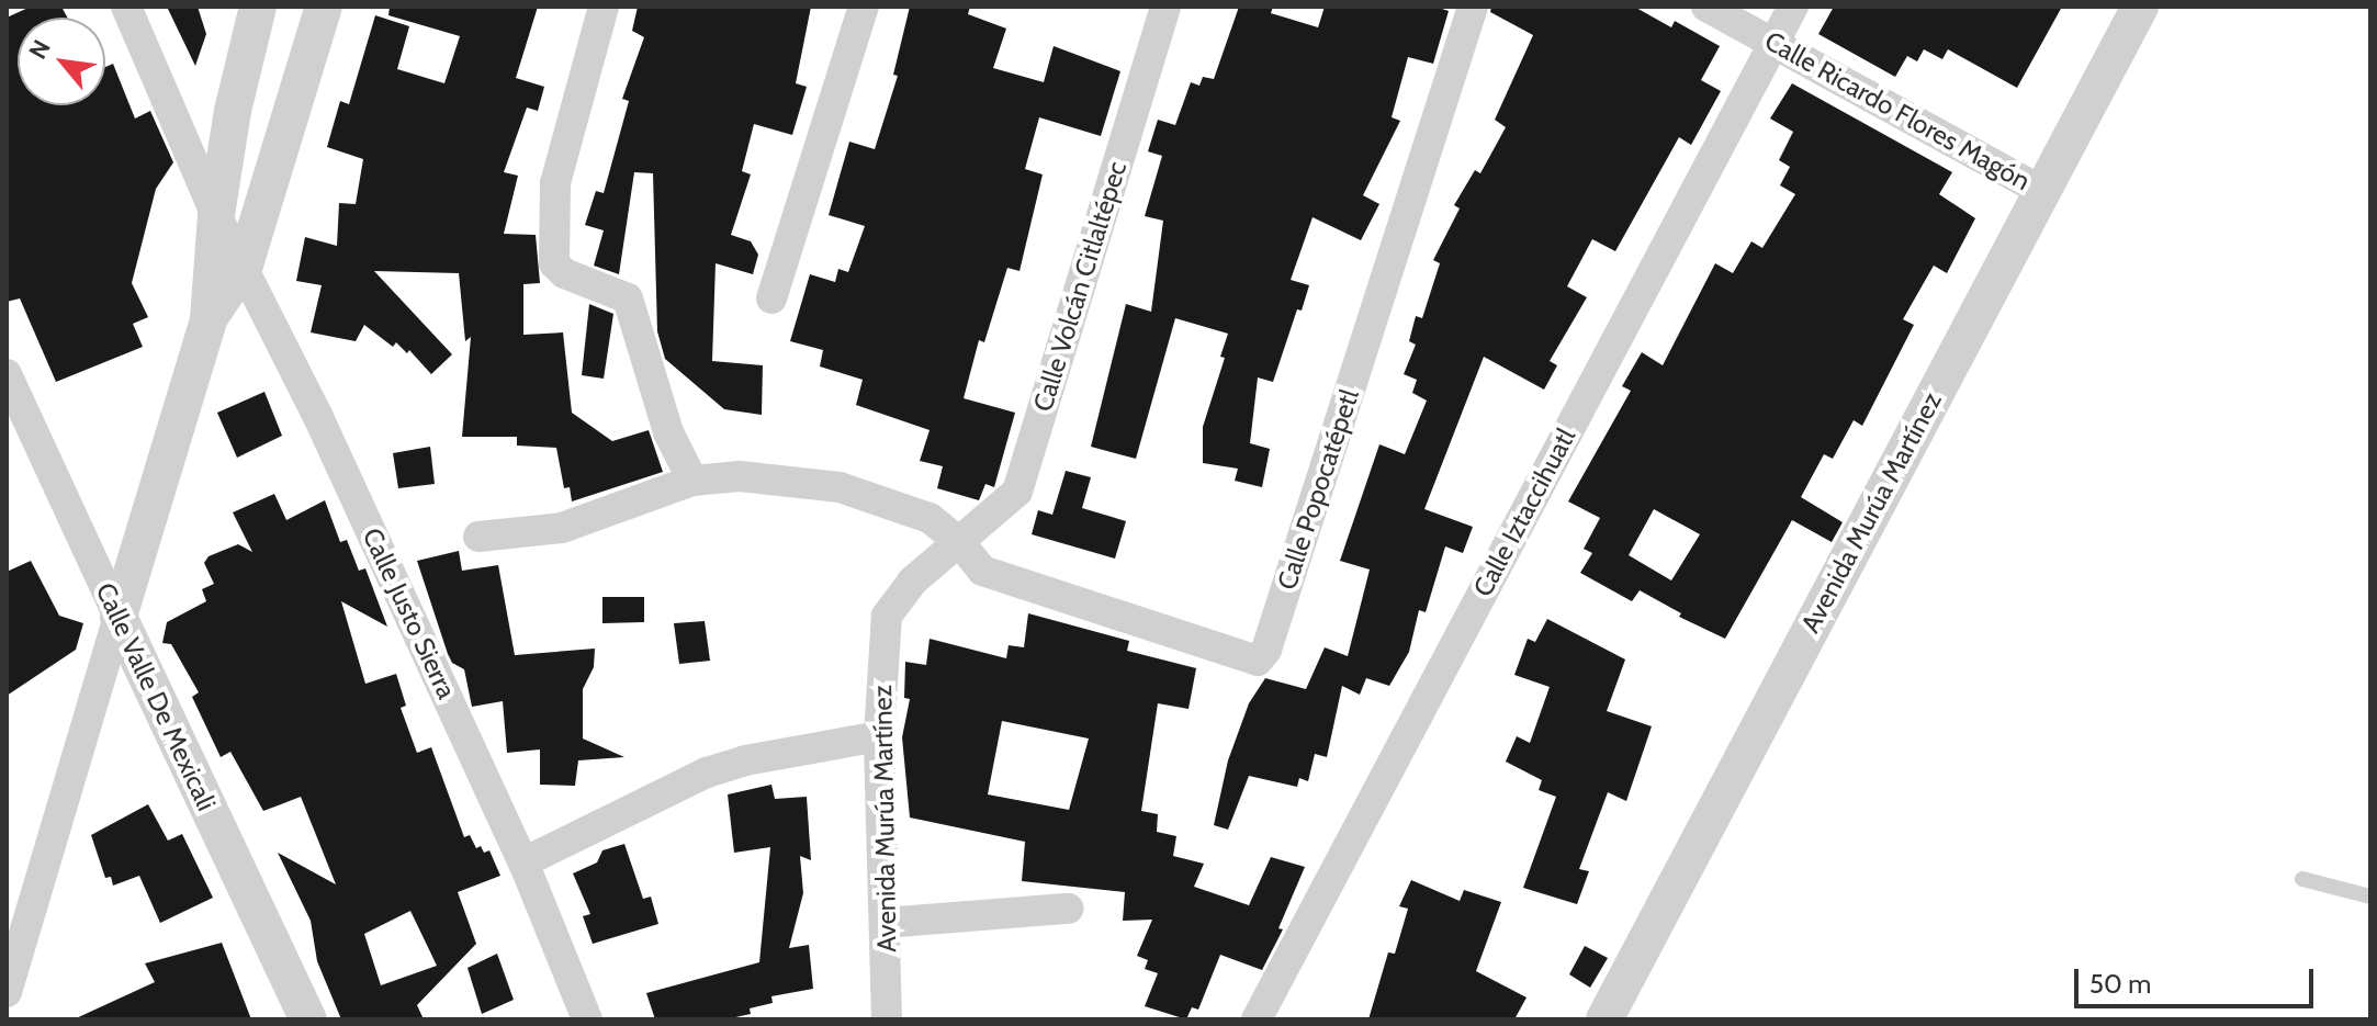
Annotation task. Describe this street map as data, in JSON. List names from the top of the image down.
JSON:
{
  "streets": {
    "street": [
      "Calle Ricardo Flores Magón",
      "Calle Volcán Citlaltépec",
      "Calle Popocatépetl",
      "Calle Iztaccihuatl",
      "Avenida Murúa Martínez",
      "Calle Justo Sierra",
      "Calle Valle De Mexicali"
    ]
  },
  "crossings": [
    ["Calle Ricardo Flores Magón", "Calle Iztaccihuatl"],
    ["Calle Ricardo Flores Magón", "Avenida Murúa Martínez"],
    ["Calle Volcán Citlaltépec", "Calle Popocatépetl"],
    ["Calle Volcán Citlaltépec", "Avenida Murúa Martínez"],
    ["Calle Popocatépetl", "Avenida Murúa Martínez"]
  ],
  "scale_bar": "50 m",
  "north": "top left"
}
